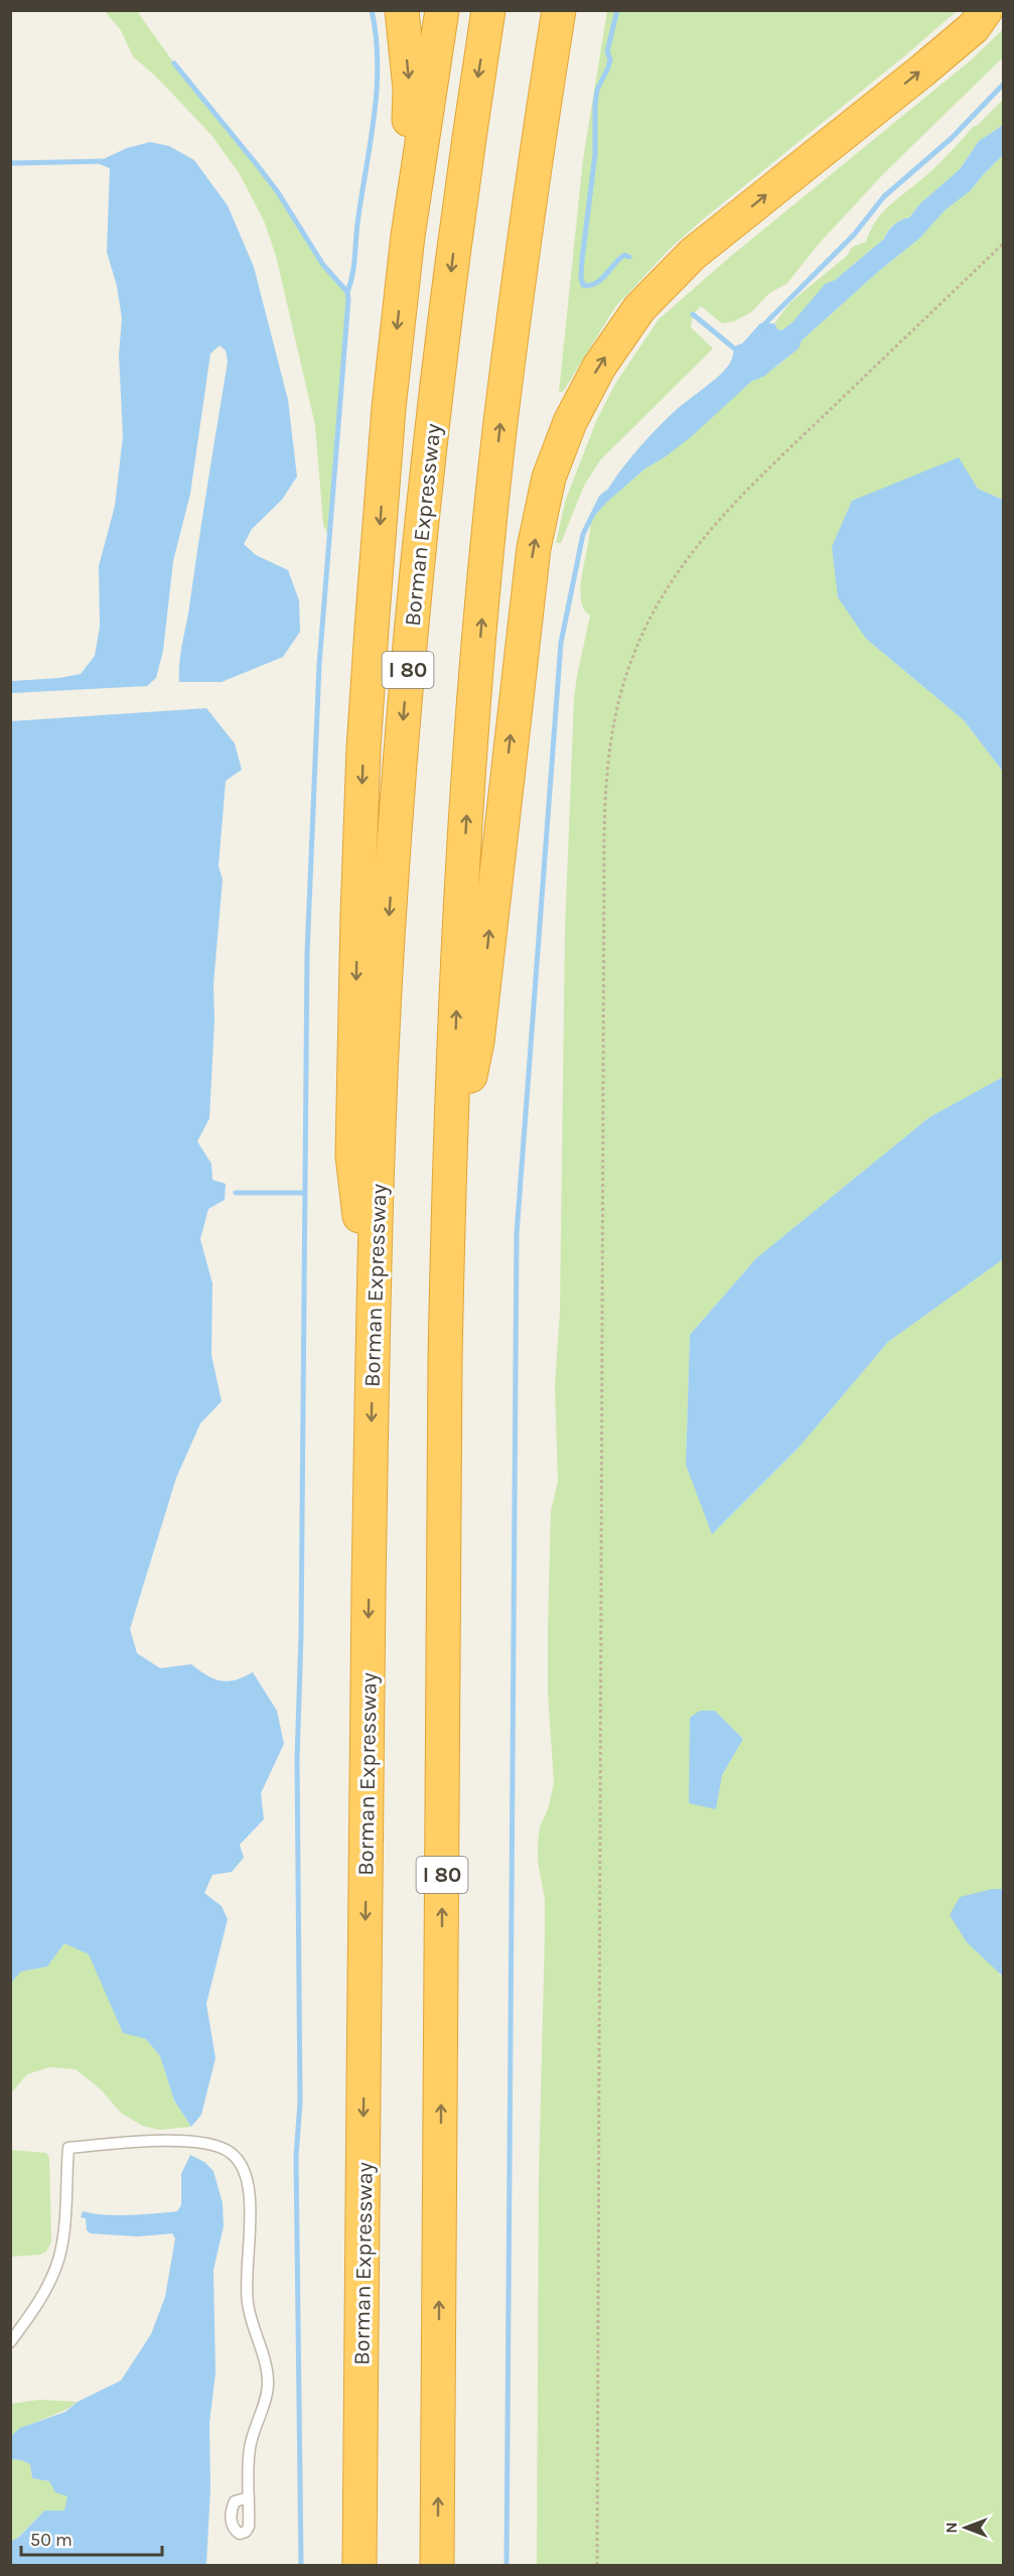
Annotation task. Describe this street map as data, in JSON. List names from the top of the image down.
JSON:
{
  "streets": {
    "highway": ["Borman Expressway", "I 80"]
  },
  "scale_bar": "50 m",
  "north": "left"
}
